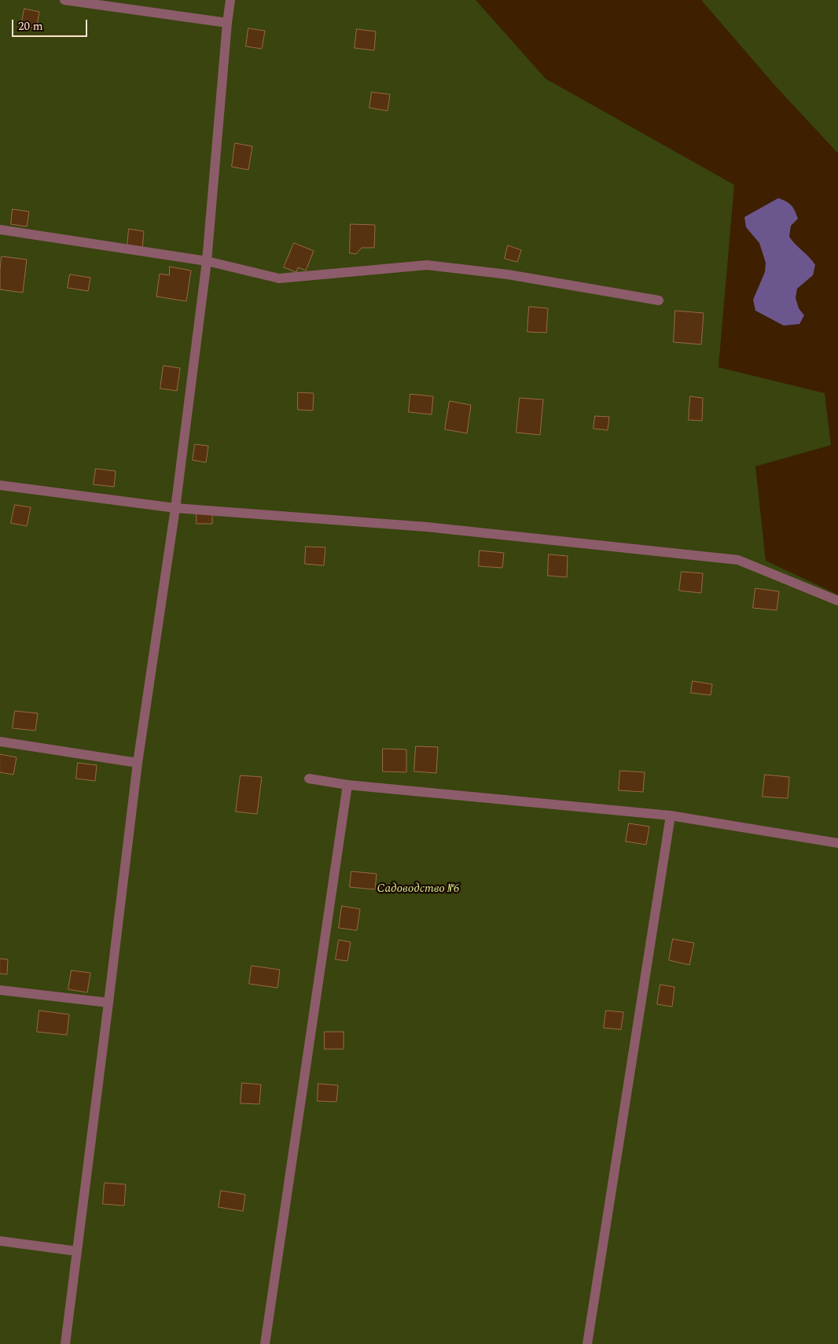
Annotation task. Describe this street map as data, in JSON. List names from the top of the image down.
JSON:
{
  "parks": ["Садоводство №6"],
  "scale_bar": "20 m"
}
